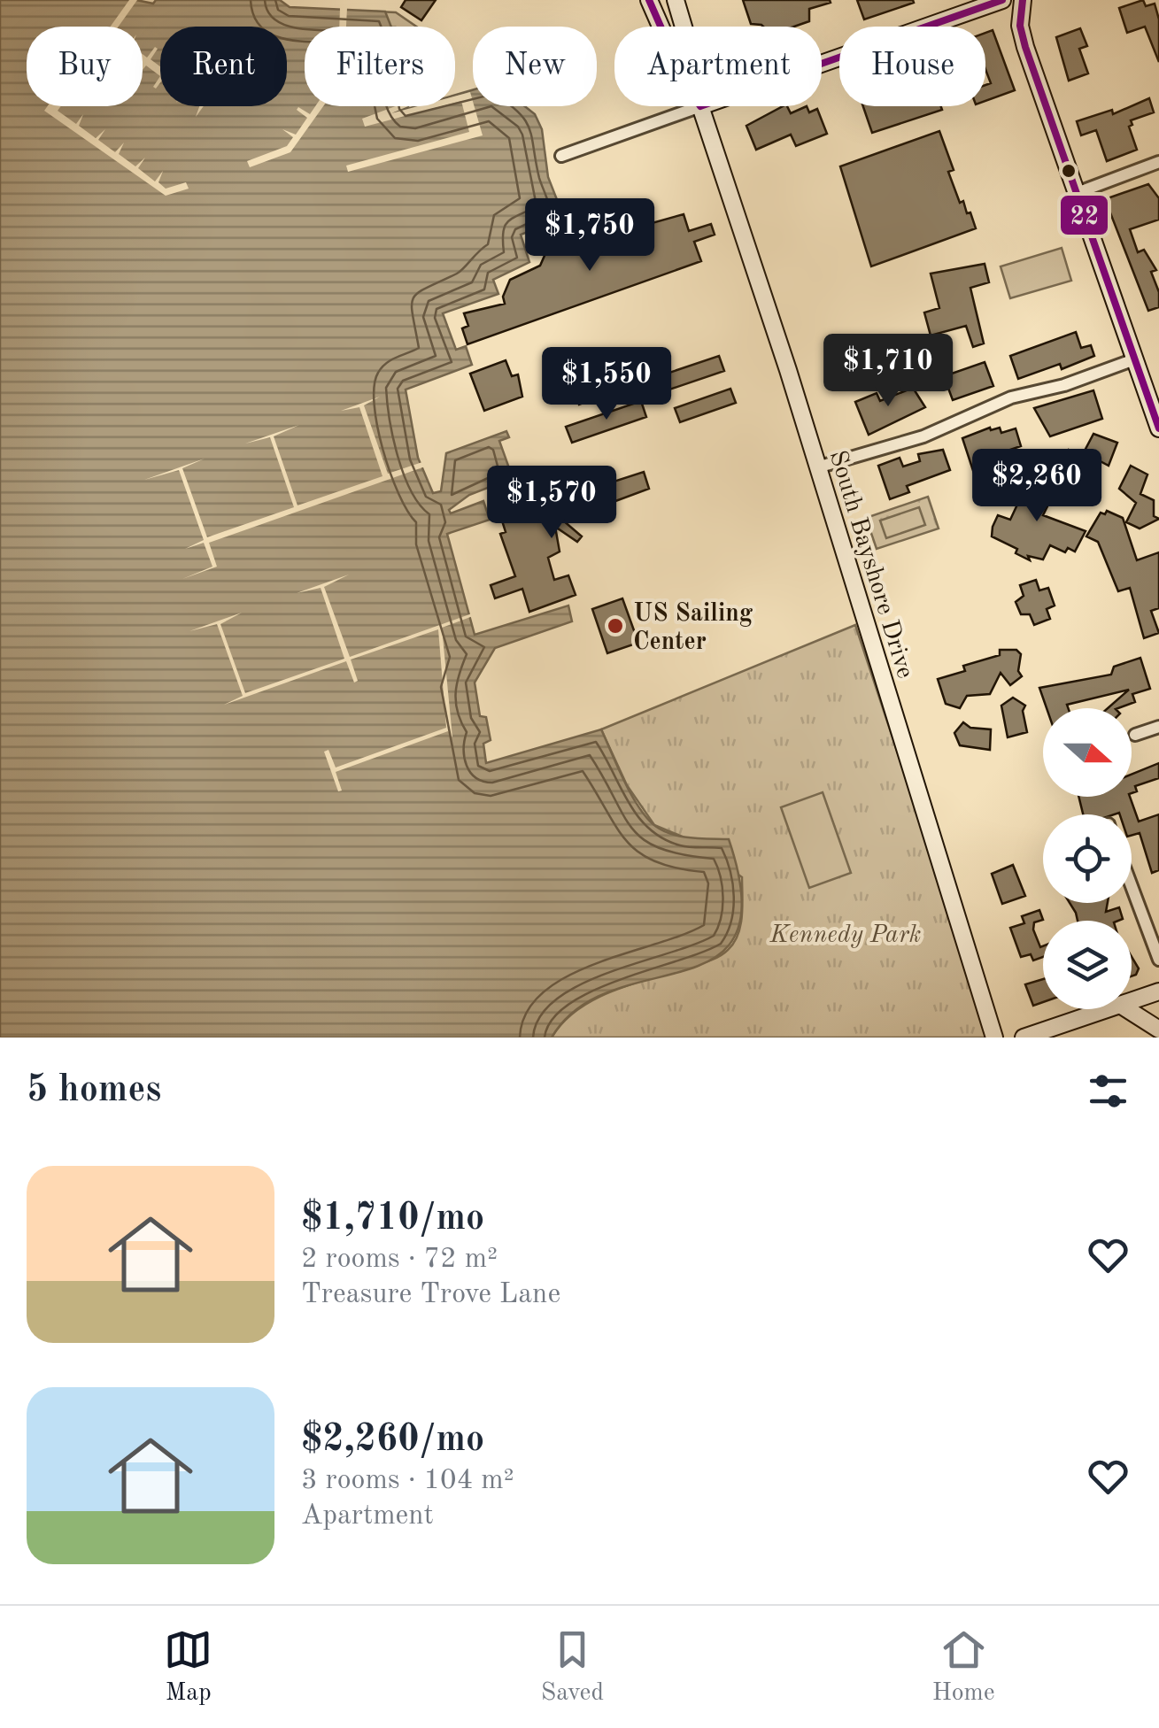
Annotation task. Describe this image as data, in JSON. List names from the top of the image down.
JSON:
{
  "streets": {
    "main road": ["South Bayshore Drive"]
  },
  "parks": ["Kennedy Park"],
  "places": ["US Sailing Center"],
  "lines": ["transit line 22"],
  "north": "right",
  "page": {
    "chip": [
      "Buy",
      "Rent",
      "Filters",
      "New",
      "Apartment",
      "House"
    ],
    "price": [
      "$1,750",
      "$1,710",
      "$1,550",
      "$2,260",
      "$1,570"
    ],
    "heading": "5 homes",
    "list": [
      {
        "name": "$1,710/mo",
        "note": "2 rooms · 72 m² · Treasure Trove Lane"
      },
      {
        "name": "$2,260/mo",
        "note": "3 rooms · 104 m² · Apartment"
      }
    ],
    "tabs": ["Map", "Saved", "Home"]
  }
}
